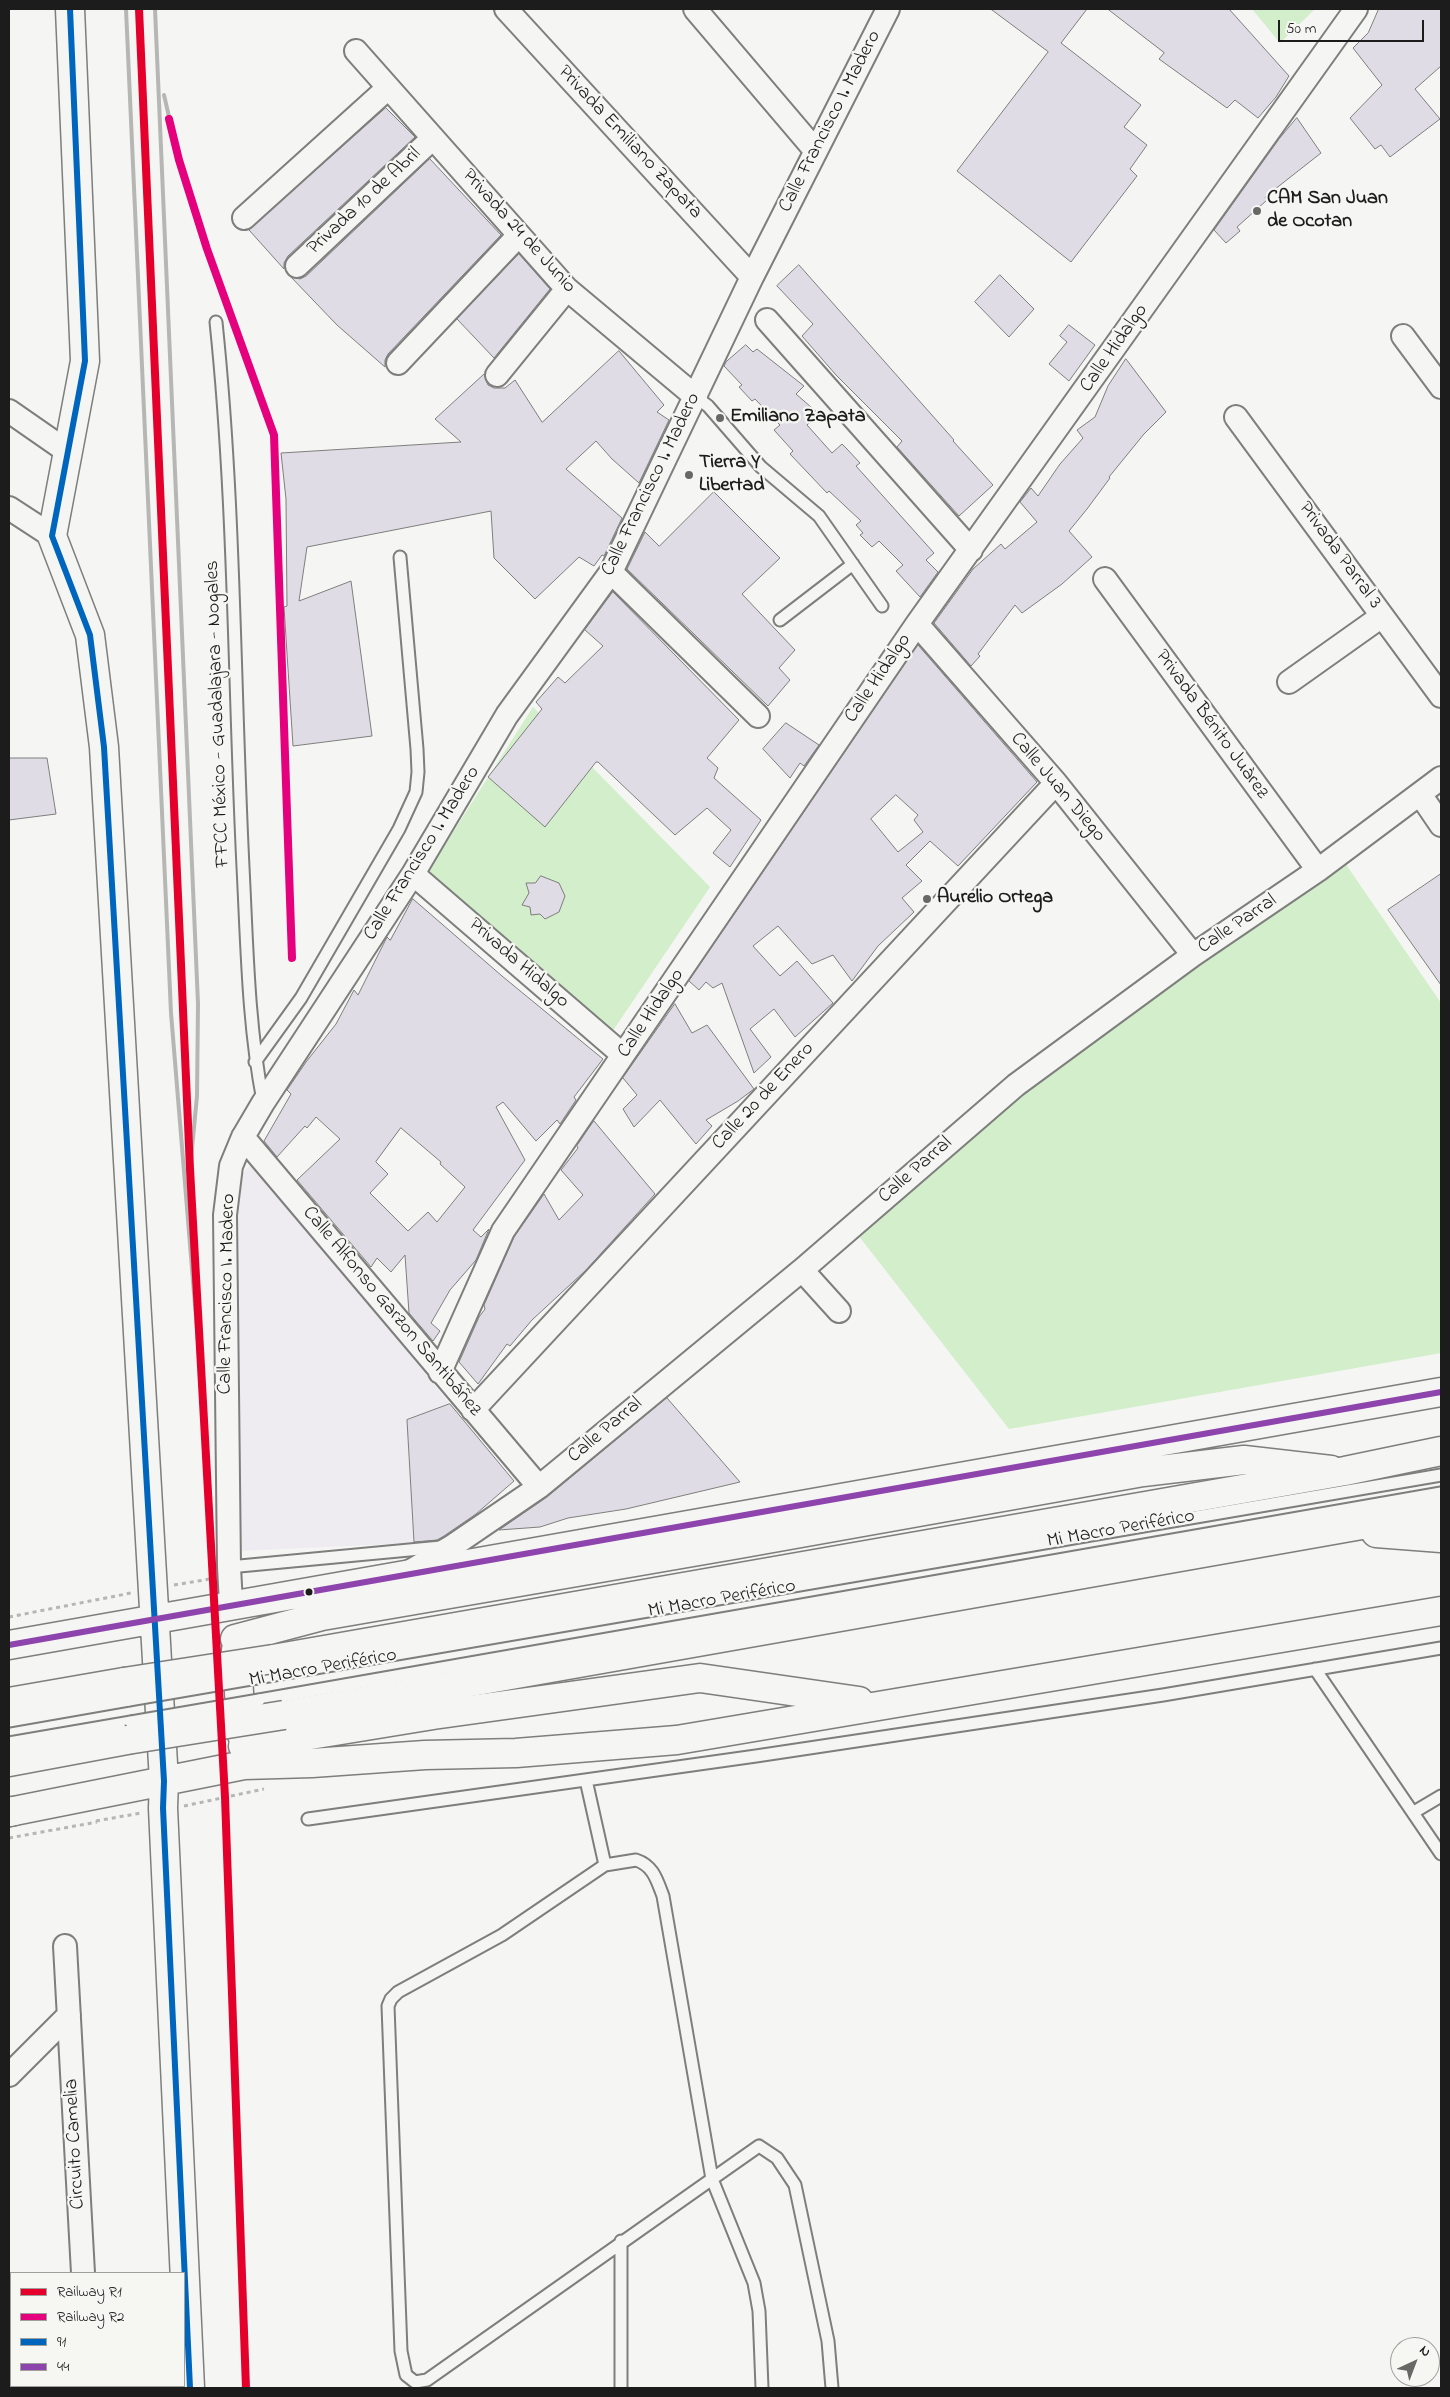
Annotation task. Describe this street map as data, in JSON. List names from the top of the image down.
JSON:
{
  "streets": {
    "main road": ["Calle Francisco I. Madero"],
    "street": [
      "Privada Emiliano Zapata",
      "Privada 10 de Abril",
      "Privada 24 de Junio",
      "Calle Hidalgo",
      "Privada Parral 3",
      "Privada Bénito Juàrez",
      "Calle Juan Diego",
      "Calle Parral",
      "Privada Hidalgo",
      "Calle 20 de Enero",
      "Calle Alfonso Garzon Santibáñez",
      "Circuito Camelia"
    ],
    "lane": ["FFCC México - Guadalajara - Nogales", "Mi Macro Periférico"]
  },
  "crossings": [
    ["Calle Francisco I. Madero", "Privada Emiliano Zapata"],
    ["Calle Francisco I. Madero", "Privada 24 de Junio"],
    ["Calle Francisco I. Madero", "FFCC México - Guadalajara - Nogales"],
    ["Calle Francisco I. Madero", "Privada Hidalgo"],
    ["Calle Francisco I. Madero", "Calle Alfonso Garzon Santibáñez"],
    ["Privada 10 de Abril", "Privada 24 de Junio"],
    ["Calle Hidalgo", "Calle Juan Diego"],
    ["Calle Hidalgo", "Privada Hidalgo"],
    ["Calle Hidalgo", "Calle Alfonso Garzon Santibáñez"],
    ["Privada Bénito Juàrez", "Calle Parral"],
    ["Calle Juan Diego", "Calle Parral"],
    ["Calle Juan Diego", "Calle 20 de Enero"],
    ["Calle Parral", "Calle Alfonso Garzon Santibáñez"],
    ["Calle 20 de Enero", "Calle Alfonso Garzon Santibáñez"]
  ],
  "places": [
    "CAM San Juan de Ocotan",
    "Emiliano Zapata",
    "Tierra Y Libertad",
    "Aurelio Ortega"
  ],
  "lines": [
    "rail line R1",
    "transit line 91",
    "rail line R2",
    "transit line 44"
  ],
  "legend": [
    "Railway R1",
    "Railway R2",
    "91",
    "44"
  ],
  "scale_bar": "50 m",
  "north": "top right"
}
